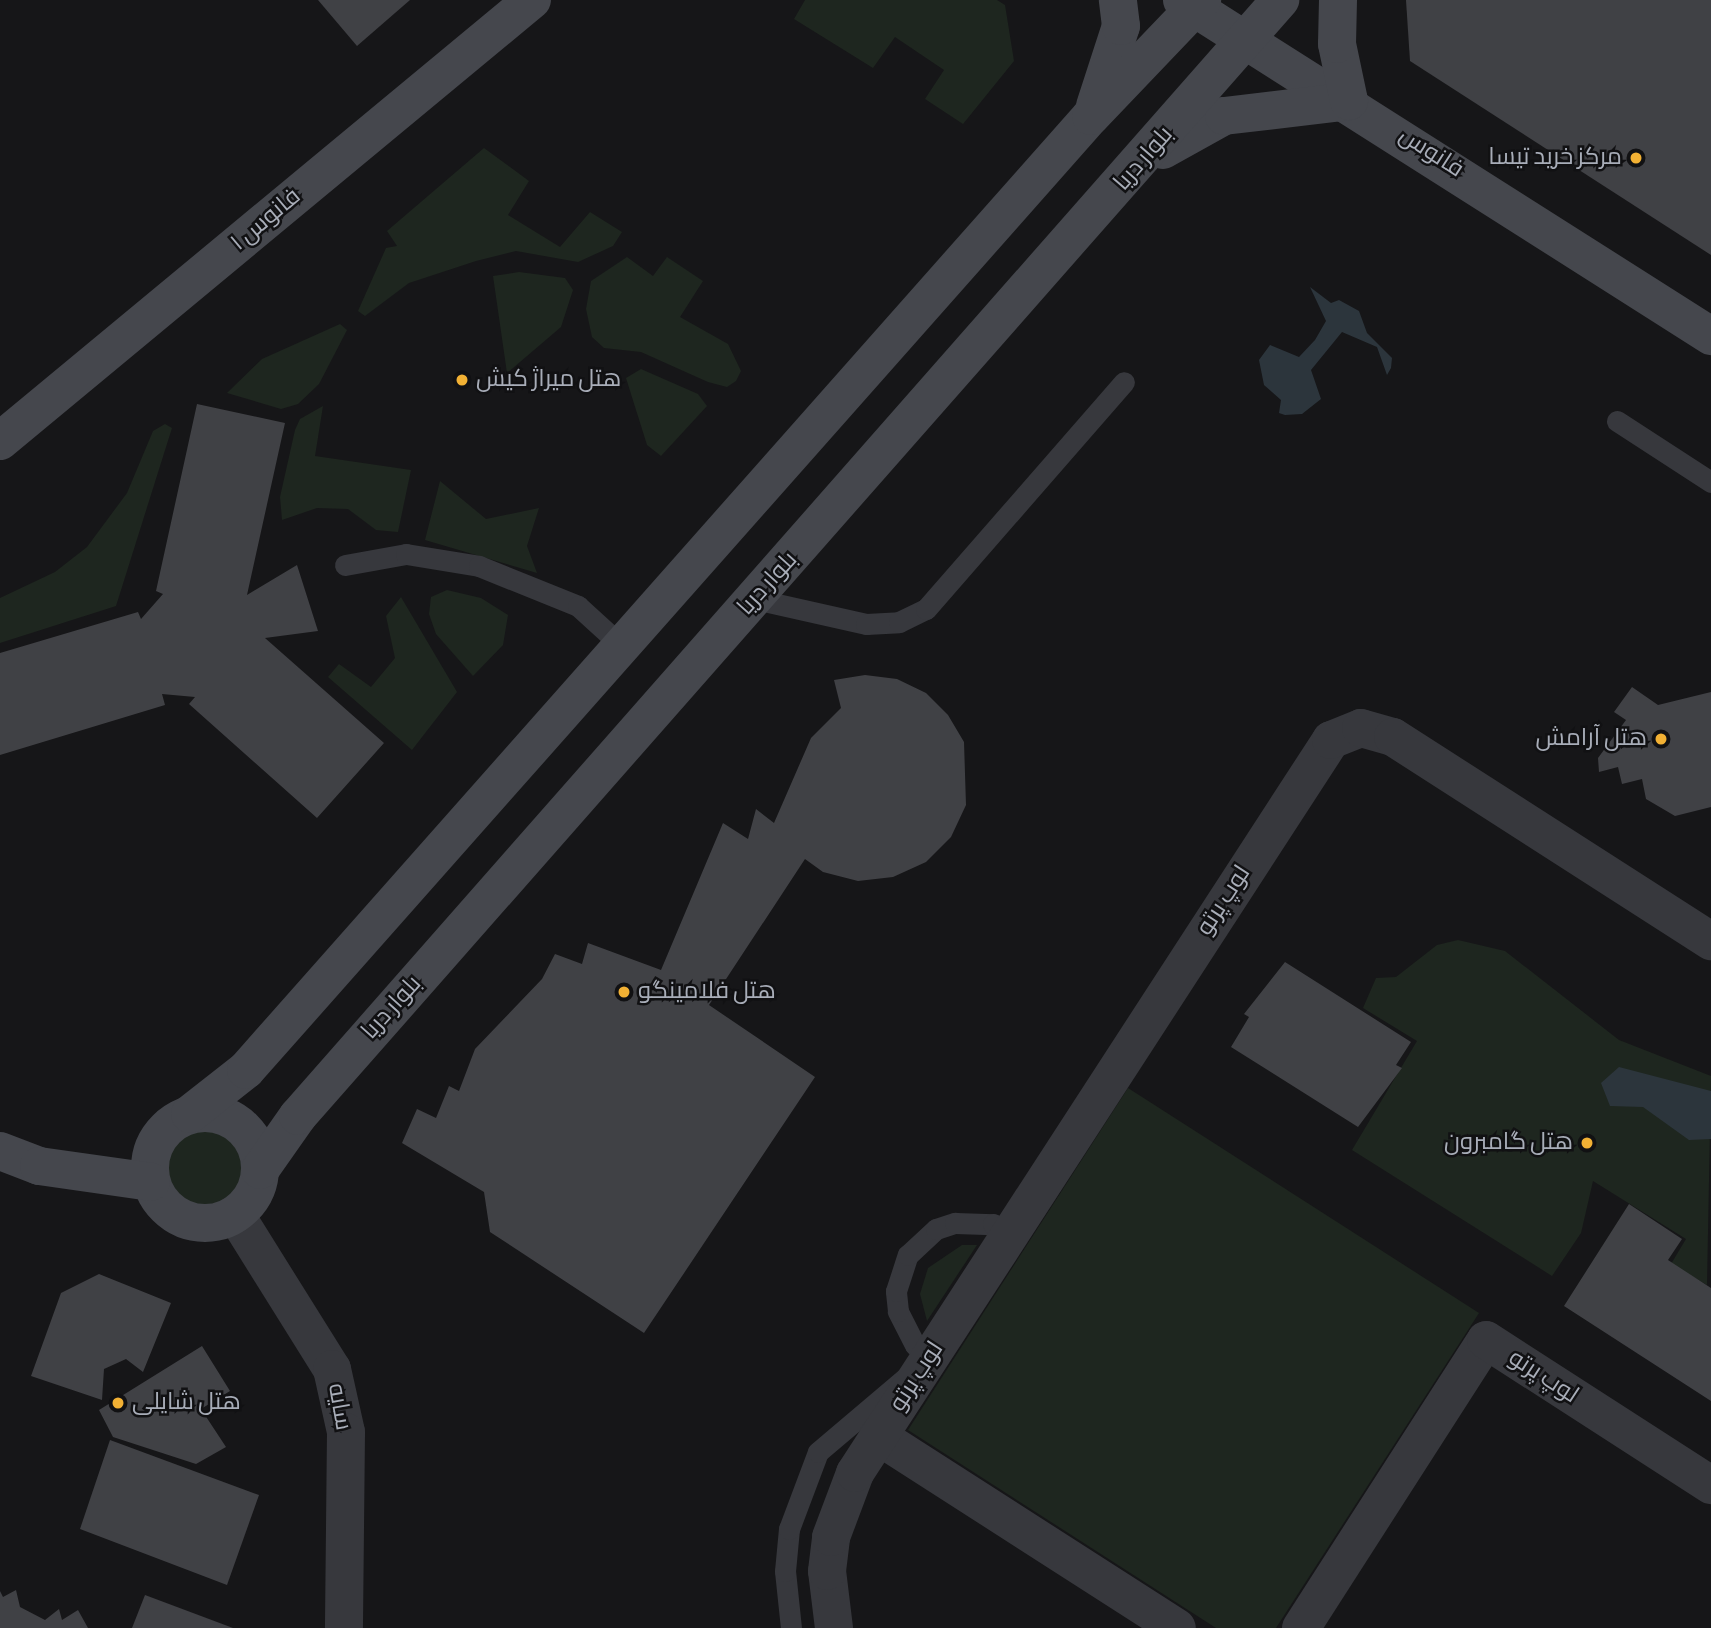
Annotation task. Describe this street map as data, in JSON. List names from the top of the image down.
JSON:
{
  "streets": {
    "main road": ["فانوس", "بلوار دریا", "فانوس ۱"],
    "street": ["لوپ پرتو", "سایه"]
  },
  "crossings": [
    ["فانوس", "بلوار دریا"],
    ["بلوار دریا", "سایه"]
  ],
  "places": [
    "مرکز خرید تیسا",
    "هتل میراژ کیش",
    "هتل آرامش",
    "هتل فلامینگو",
    "هتل گامبرون",
    "هتل شایلی"
  ]
}
